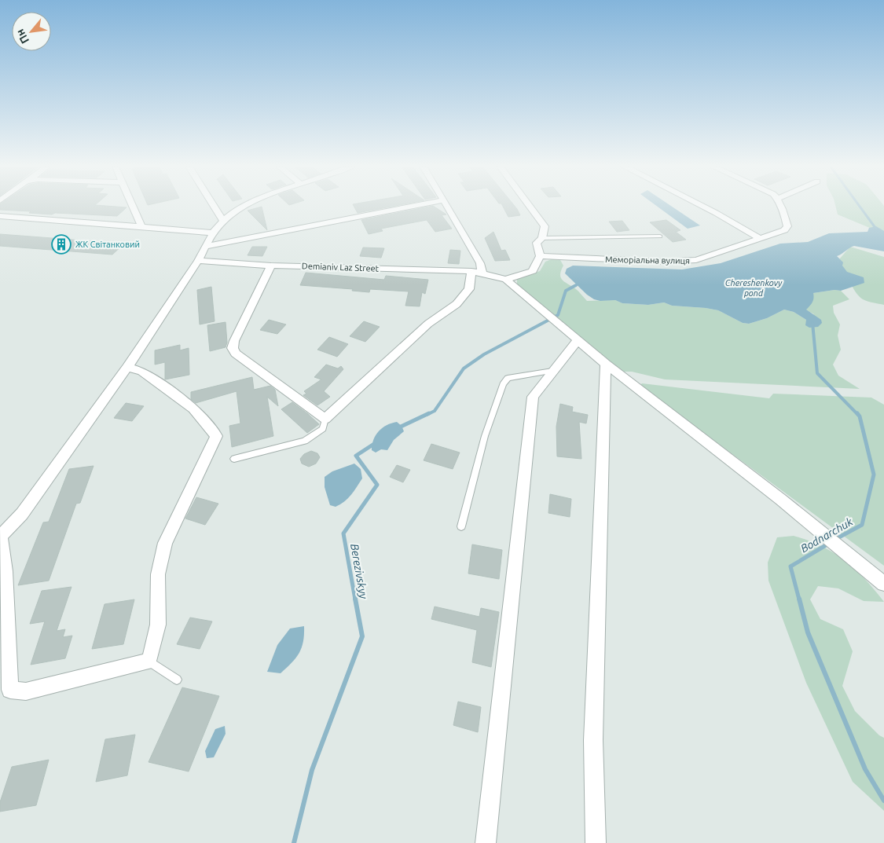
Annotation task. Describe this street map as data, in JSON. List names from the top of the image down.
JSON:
{
  "streets": {
    "street": ["Меморіальна вулиця", "Demianiv Laz Street"]
  },
  "water": ["Chereshenkovy pond", "Bodnarchuk", "Berezivskyy"],
  "places": {
    "building": ["ЖК Світанковий"]
  },
  "north": "bottom left"
}
